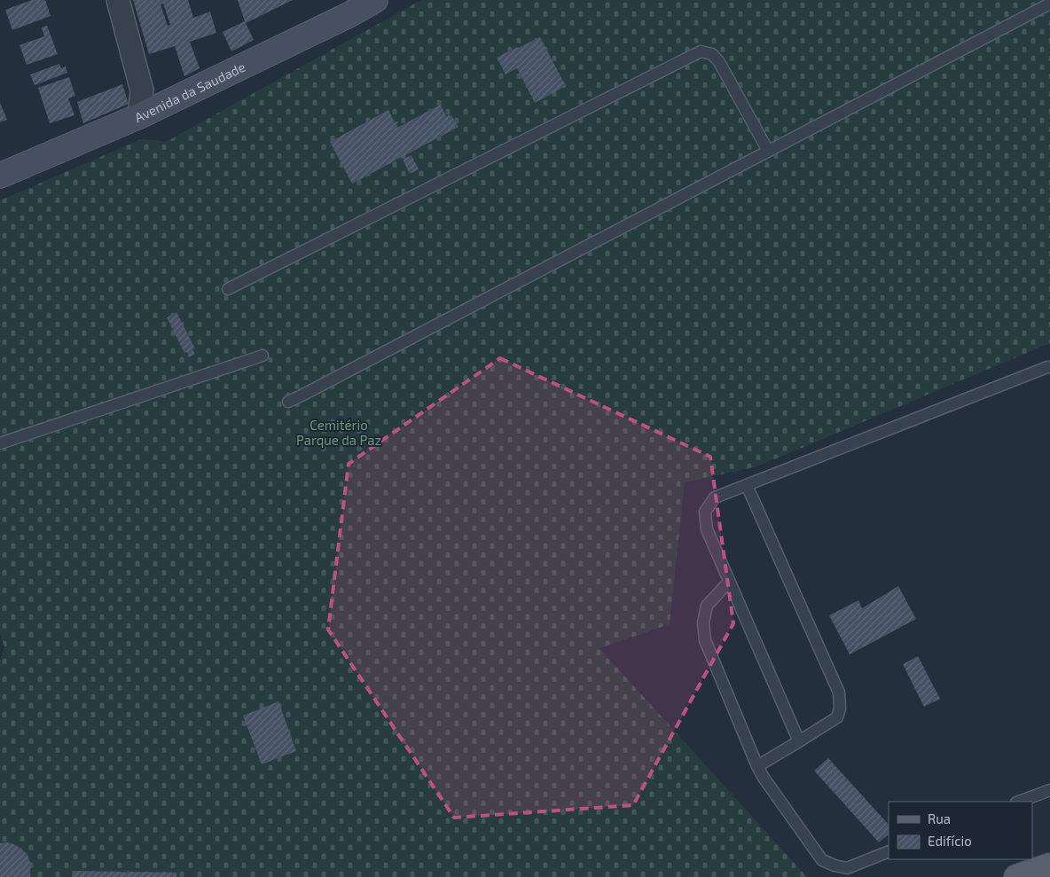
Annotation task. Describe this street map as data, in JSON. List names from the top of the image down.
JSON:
{
  "streets": {
    "street": ["Avenida da Saudade"]
  },
  "parks": ["Cemitério Parque da Paz"],
  "legend": ["Rua", "Edifício"]
}
